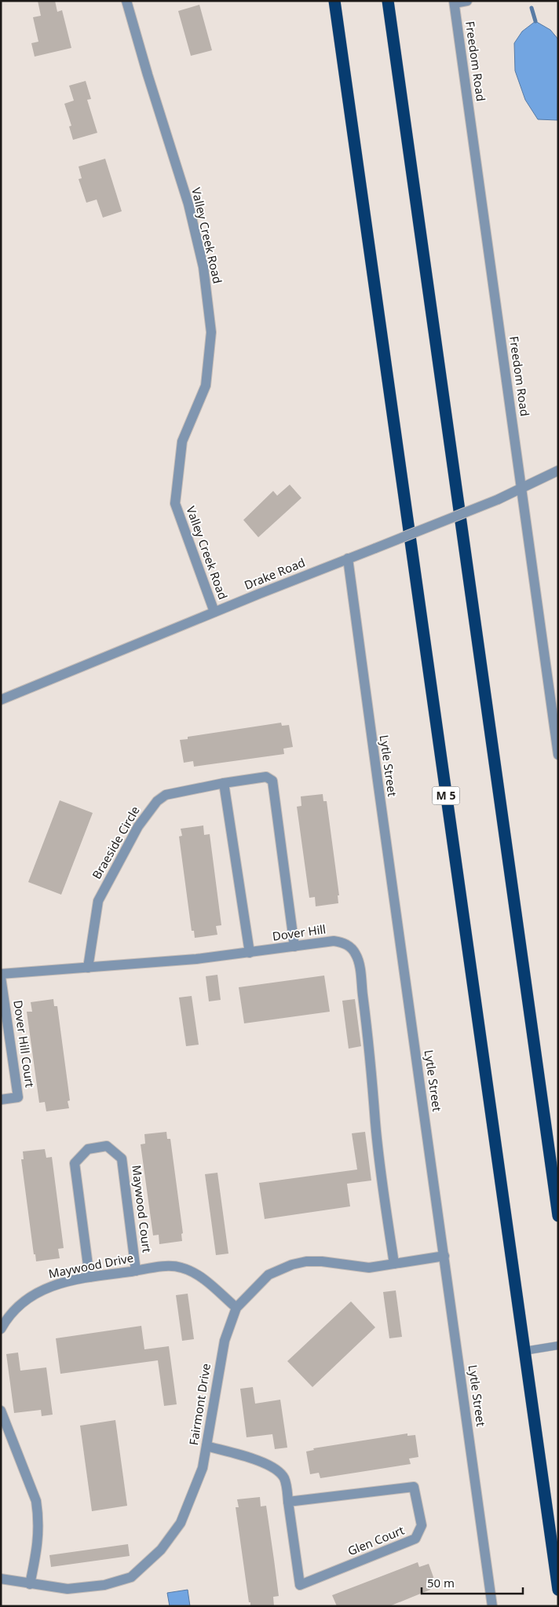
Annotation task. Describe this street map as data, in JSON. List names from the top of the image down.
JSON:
{
  "streets": {
    "highway": ["M 5"],
    "street": [
      "Freedom Road",
      "Valley Creek Road",
      "Drake Road",
      "Lytle Street",
      "Braeside Circle",
      "Dover Hill",
      "Dover Hill Court",
      "Maywood Court",
      "Maywood Drive",
      "Fairmont Drive",
      "Glen Court"
    ]
  },
  "crossings": [
    ["Freedom Road", "Drake Road"],
    ["Valley Creek Road", "Drake Road"],
    ["Drake Road", "Lytle Street"],
    ["Lytle Street", "Fairmont Drive"],
    ["Braeside Circle", "Dover Hill"],
    ["Dover Hill", "Dover Hill Court"],
    ["Dover Hill", "Fairmont Drive"],
    ["Maywood Court", "Maywood Drive"],
    ["Maywood Drive", "Fairmont Drive"],
    ["Fairmont Drive", "Glen Court"]
  ],
  "scale_bar": "50 m"
}
